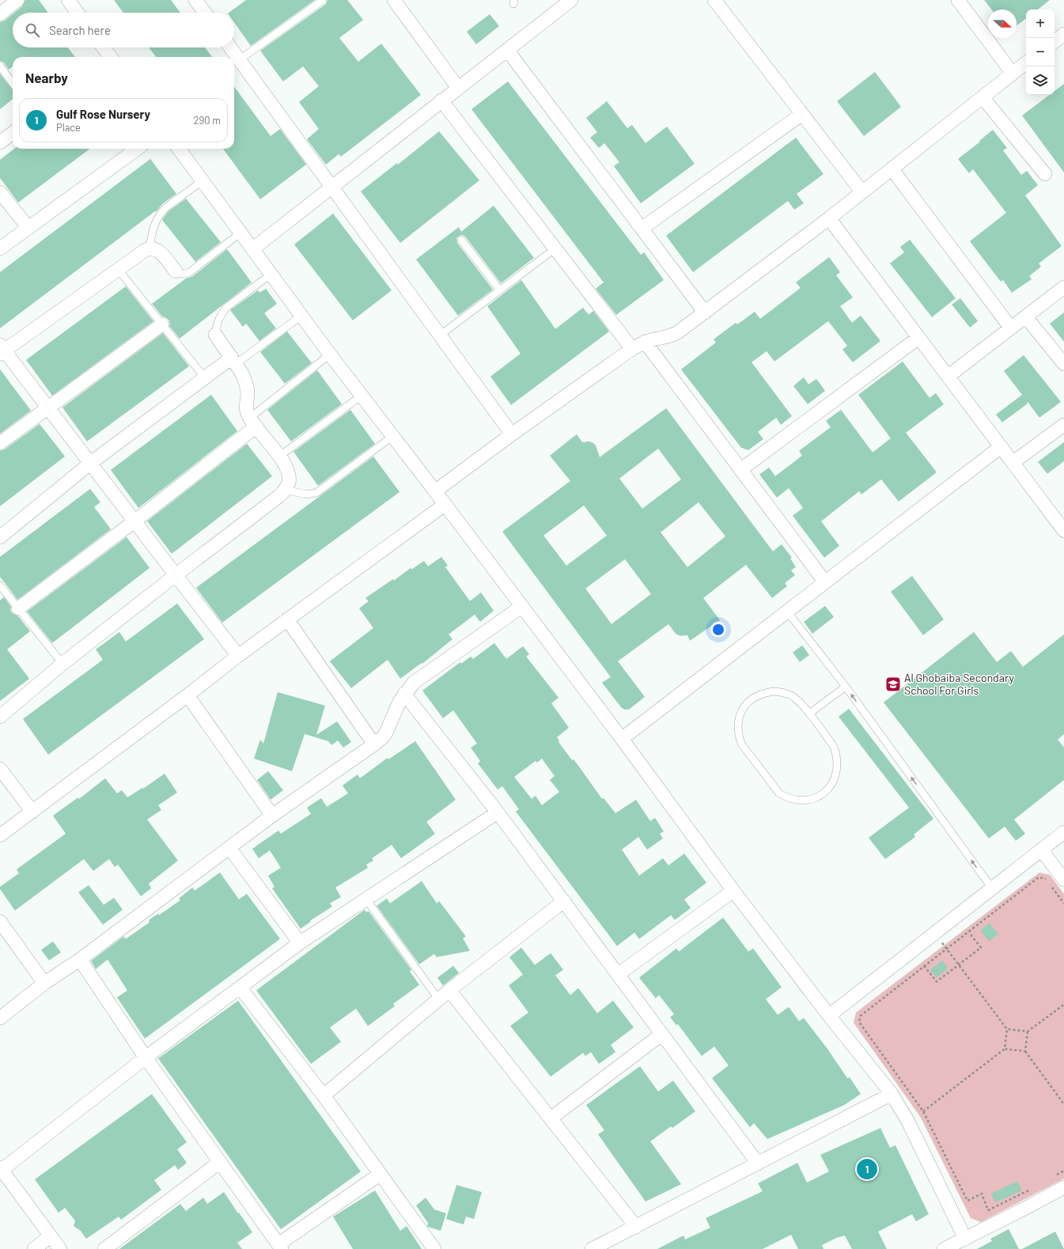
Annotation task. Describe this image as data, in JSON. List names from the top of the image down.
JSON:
{
  "places": {
    "school or university": ["Al Ghobaiba Secondary School For Girls"]
  },
  "north": "right",
  "page": {
    "map_buttons": ["+", "−"],
    "search": "Search here",
    "heading": "Nearby",
    "list": [
      {
        "mark": "1",
        "name": "Gulf Rose Nursery",
        "note": "Place",
        "value": "290 m"
      }
    ],
    "pins": "1"
  }
}
